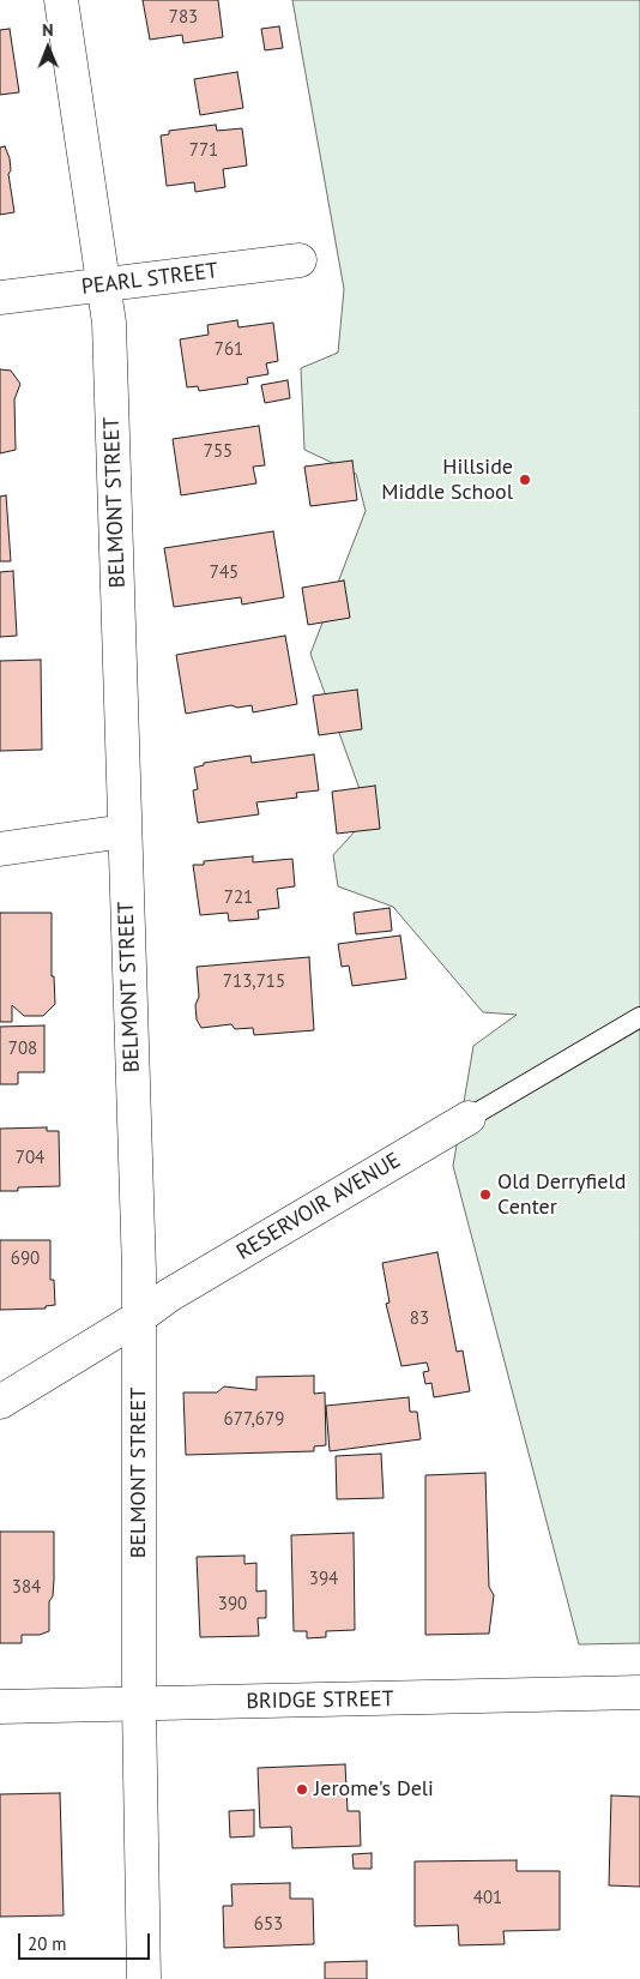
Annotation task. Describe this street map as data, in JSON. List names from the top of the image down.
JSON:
{
  "streets": {
    "street": [
      "PEARL STREET",
      "BELMONT STREET",
      "RESERVOIR AVENUE",
      "BRIDGE STREET"
    ]
  },
  "crossings": [
    ["PEARL STREET", "BELMONT STREET"],
    ["BELMONT STREET", "RESERVOIR AVENUE"],
    ["BELMONT STREET", "BRIDGE STREET"]
  ],
  "places": ["Hillside Middle School", "Old Derryfield Center", "Jerome's Deli"],
  "house_numbers": [
    "783",
    "771",
    "761",
    "755",
    "745",
    "721",
    "713,715",
    "708",
    "704",
    "690",
    "83",
    "677,679",
    "394",
    "384",
    "390",
    "401",
    "653"
  ],
  "scale_bar": "20 m",
  "north": "top"
}
